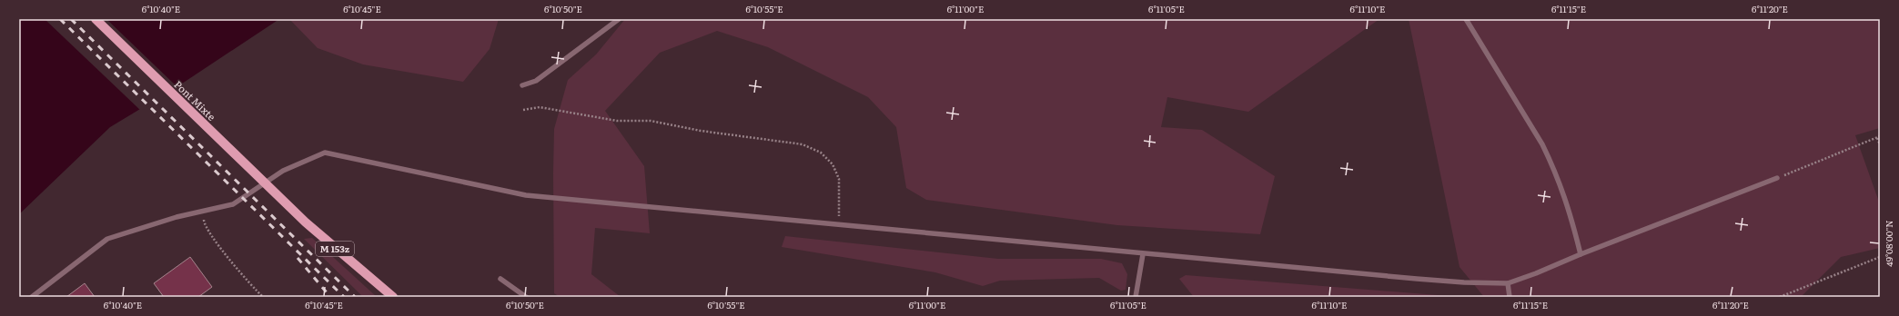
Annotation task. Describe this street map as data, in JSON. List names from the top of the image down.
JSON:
{
  "streets": {
    "main road": ["Pont Mixte", "M 153z"]
  },
  "coordinates": [
    "6°10'40\"E",
    "6°10'45\"E",
    "6°10'50\"E",
    "6°10'55\"E",
    "6°11'00\"E",
    "6°11'05\"E",
    "6°11'10\"E",
    "6°11'15\"E",
    "6°11'20\"E",
    "49°08'00\"N"
  ]
}
